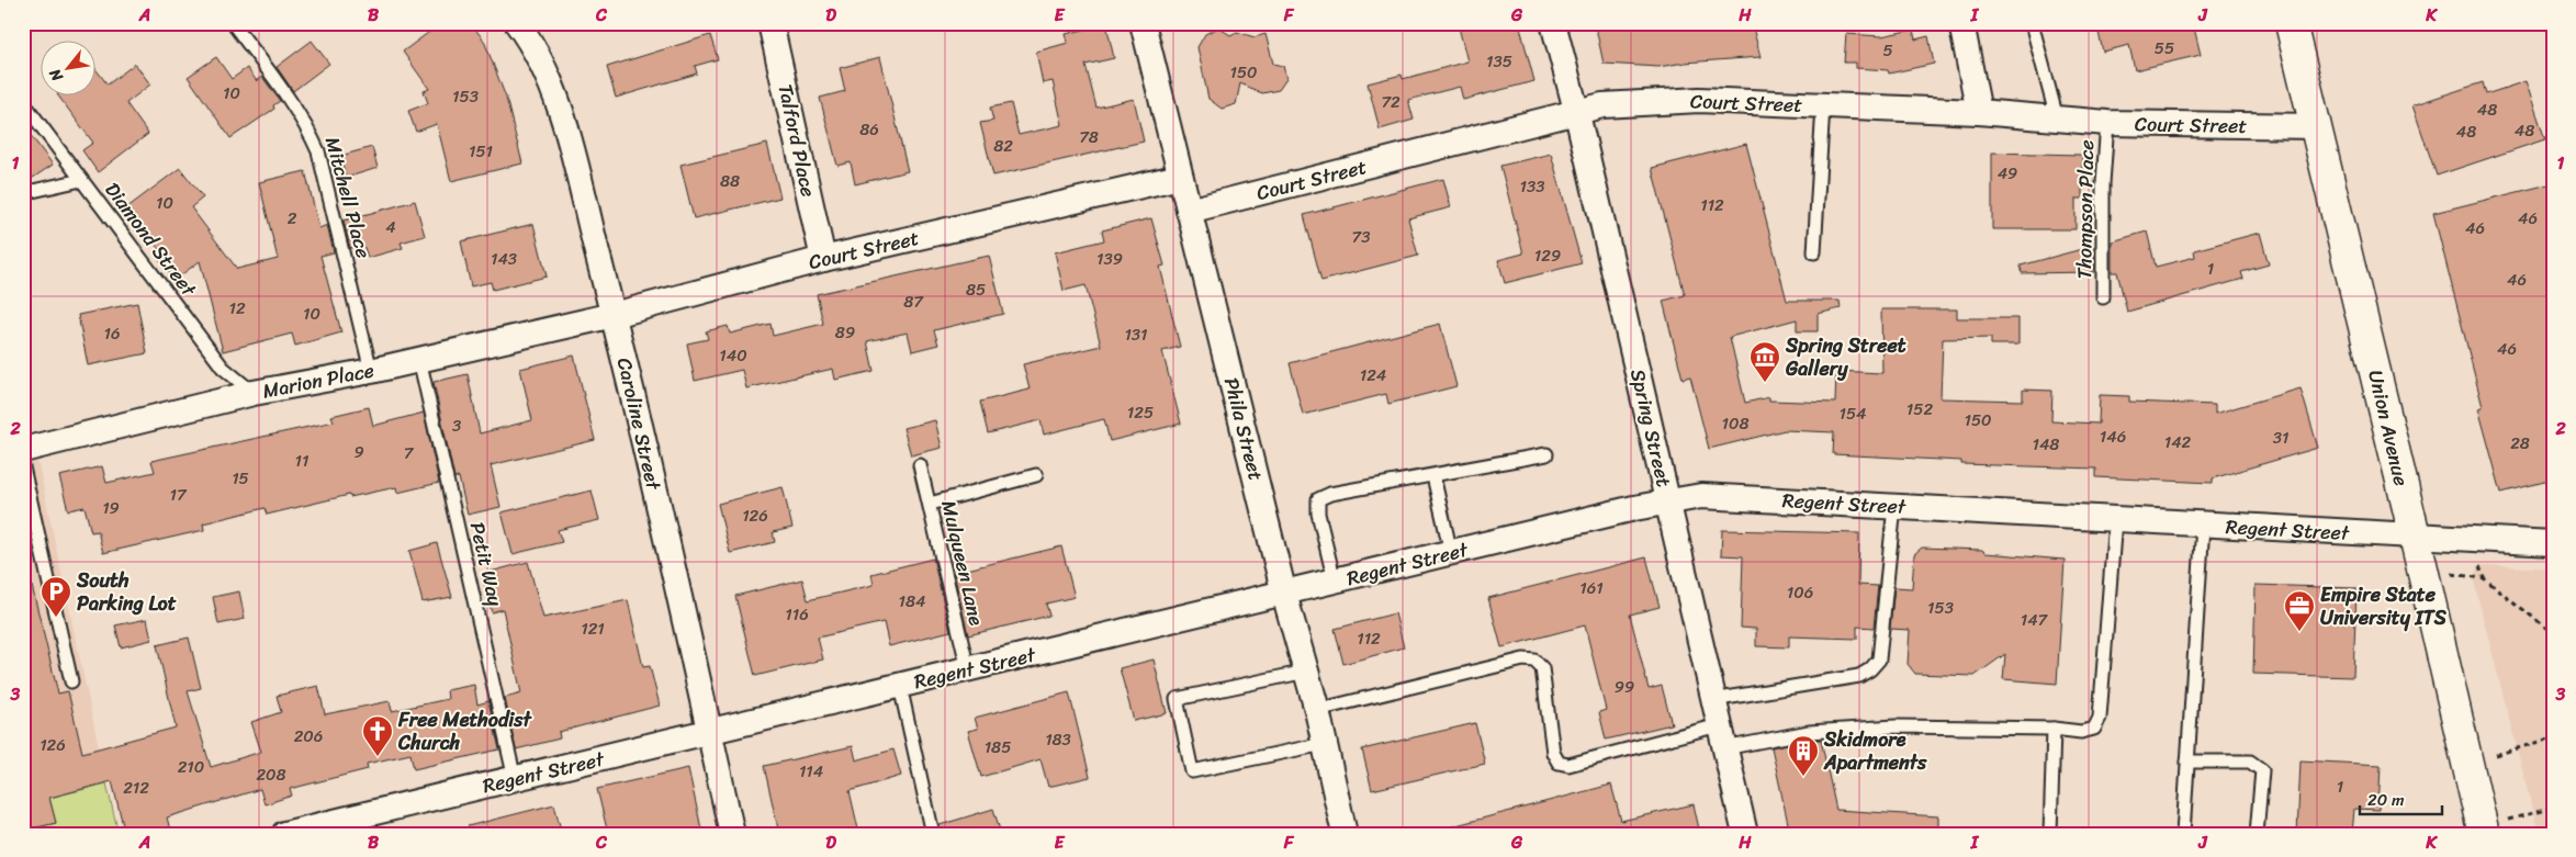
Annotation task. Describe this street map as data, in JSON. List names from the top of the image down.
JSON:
{
  "streets": {
    "main road": ["Union Avenue"],
    "street": [
      "Court Street",
      "Talford Place",
      "Marion Place",
      "Caroline Street",
      "Spring Street",
      "Phila Street",
      "Regent Street"
    ],
    "lane": [
      "Mitchell Place",
      "Thompson Place",
      "Diamond Street",
      "Mulqueen Lane",
      "Petit Way"
    ]
  },
  "crossings": [
    ["Court Street", "Talford Place"],
    ["Court Street", "Thompson Place"],
    ["Court Street", "Marion Place"],
    ["Court Street", "Caroline Street"],
    ["Court Street", "Spring Street"],
    ["Court Street", "Union Avenue"],
    ["Court Street", "Phila Street"],
    ["Mitchell Place", "Marion Place"],
    ["Diamond Street", "Marion Place"],
    ["Marion Place", "Caroline Street"],
    ["Marion Place", "Petit Way"],
    ["Caroline Street", "Regent Street"],
    ["Spring Street", "Regent Street"],
    ["Union Avenue", "Regent Street"],
    ["Phila Street", "Regent Street"],
    ["Regent Street", "Mulqueen Lane"],
    ["Regent Street", "Petit Way"]
  ],
  "places": {
    "museum": ["Spring Street Gallery"],
    "parking": ["South Parking Lot"],
    "office": ["Empire State University ITS"],
    "church": ["Free Methodist Church"],
    "building": ["Skidmore Apartments"]
  },
  "house_numbers": [
    "55",
    "5",
    "135",
    "150",
    "10",
    "153",
    "72",
    "48",
    "86",
    "48",
    "48",
    "78",
    "82",
    "151",
    "49",
    "88",
    "133",
    "10",
    "112",
    "2",
    "46",
    "4",
    "46",
    "73",
    "129",
    "143",
    "139",
    "1",
    "46",
    "85",
    "87",
    "12",
    "10",
    "89",
    "16",
    "131",
    "46",
    "140",
    "124",
    "152",
    "125",
    "154",
    "150",
    "108",
    "3",
    "146",
    "31",
    "142",
    "28",
    "148",
    "9",
    "7",
    "11",
    "15",
    "17",
    "19",
    "126",
    "161",
    "106",
    "184",
    "153",
    "116",
    "147",
    "121",
    "112",
    "99",
    "206",
    "183",
    "126",
    "185",
    "210",
    "114",
    "208",
    "1",
    "212"
  ],
  "scale_bar": "20 m",
  "north": "bottom left",
  "grid": {
    "columns": [
      "A",
      "B",
      "C",
      "D",
      "E",
      "F",
      "G",
      "H",
      "I",
      "J",
      "K"
    ],
    "rows": ["1", "2", "3"]
  }
}
